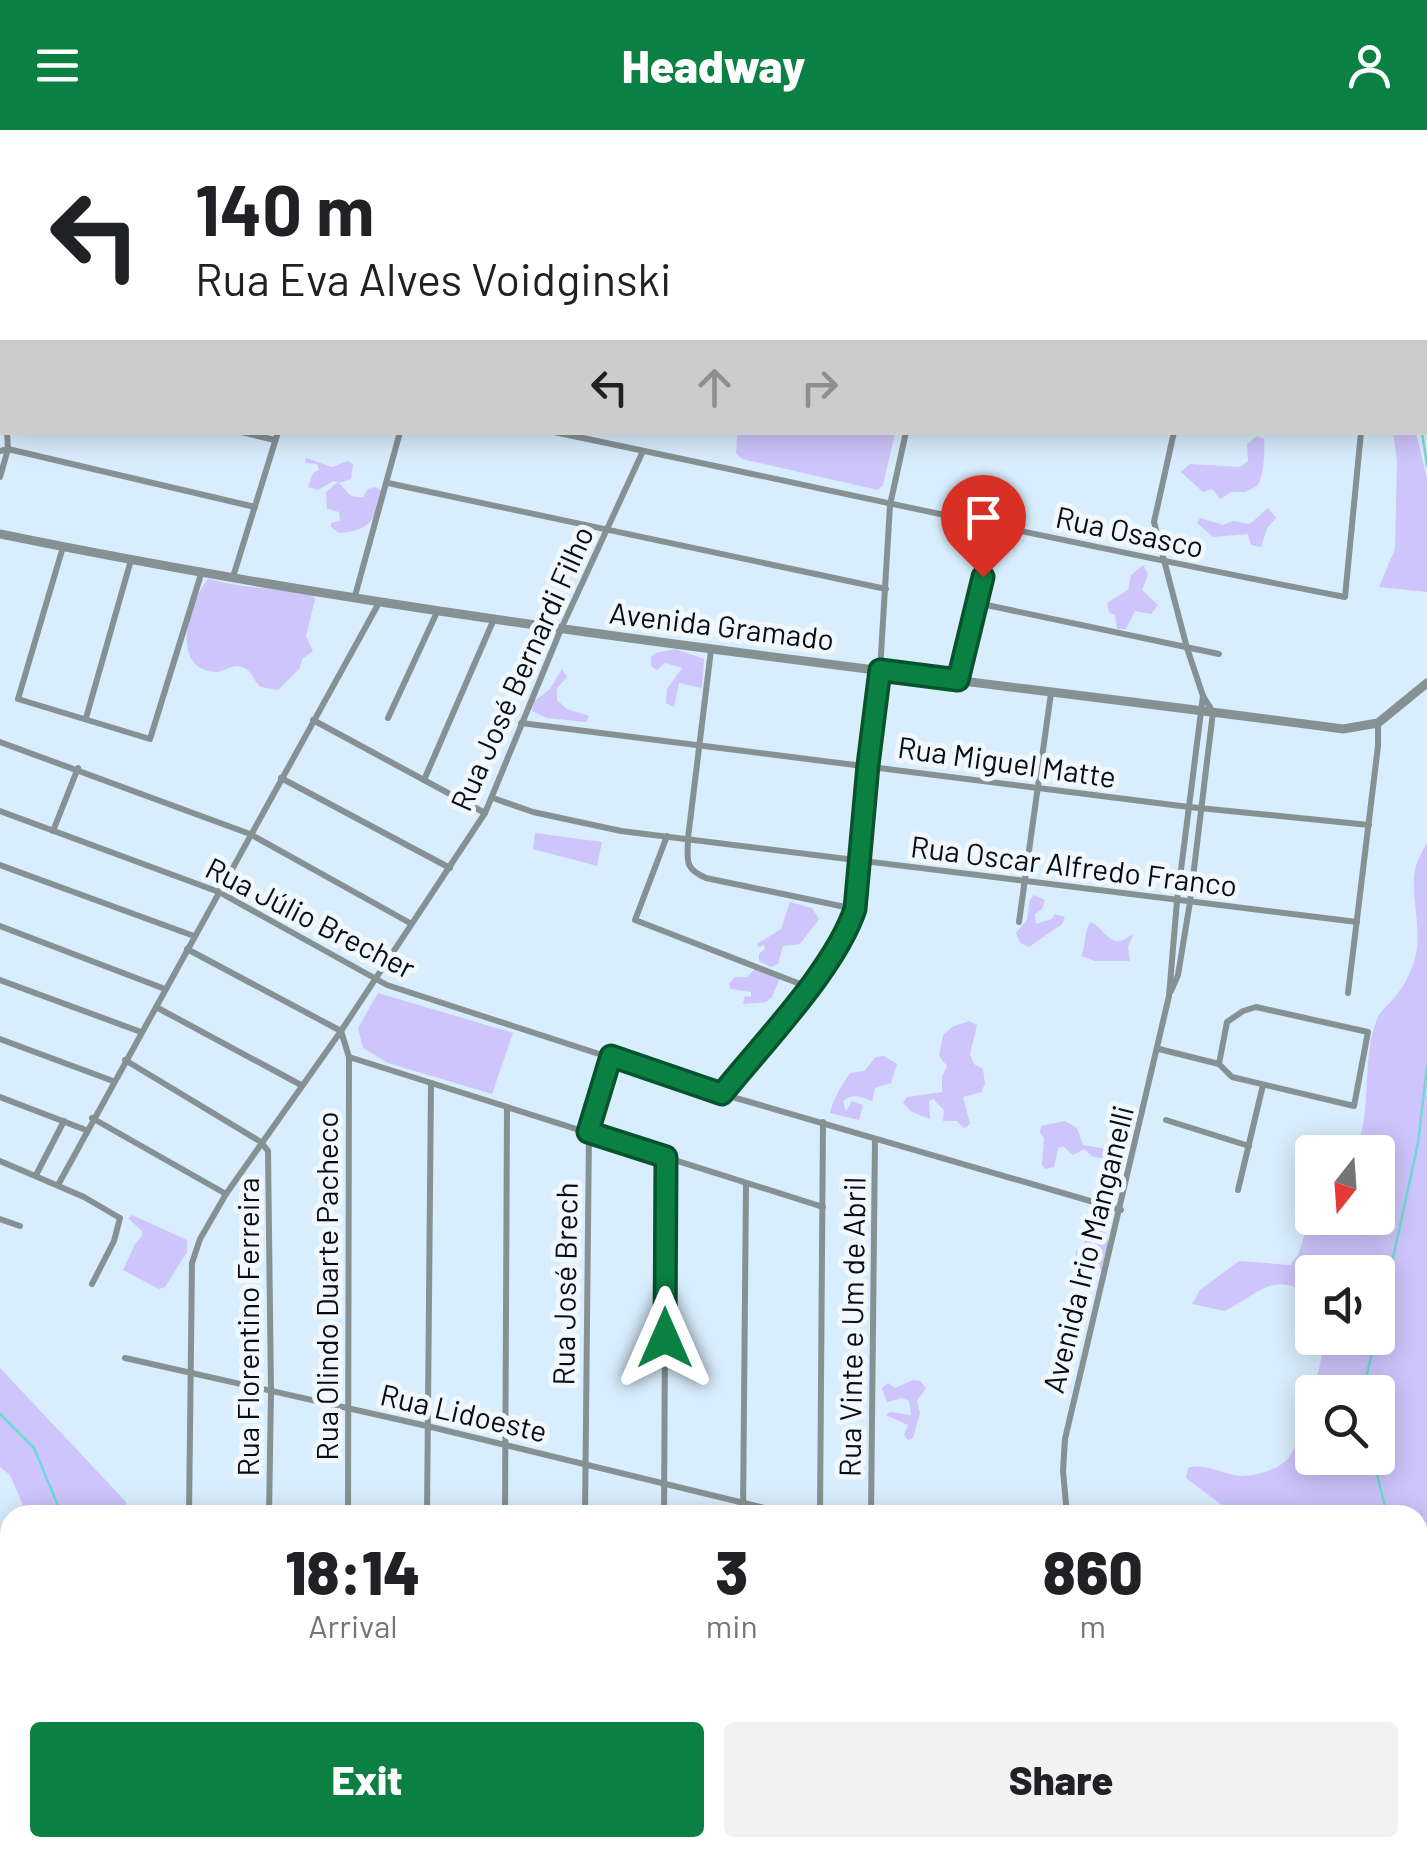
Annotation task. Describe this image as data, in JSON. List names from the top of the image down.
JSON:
{
  "streets": {
    "street": [
      "Rua Osasco",
      "Avenida Gramado",
      "Rua José Bernardi Filho",
      "Rua Miguel Matte",
      "Rua Oscar Alfredo Franco",
      "Rua Júlio Brecher",
      "Avenida Irio Manganelli",
      "Rua José Brech",
      "Rua Olindo Duarte Pacheco",
      "Rua Florentino Ferreira",
      "Rua Vinte e Um de Abril",
      "Rua Lidoeste"
    ]
  },
  "crossings": [
    ["Rua Osasco", "Rua José Bernardi Filho"],
    ["Avenida Gramado", "Rua José Bernardi Filho"],
    ["Avenida Gramado", "Avenida Irio Manganelli"],
    ["Rua José Bernardi Filho", "Rua Miguel Matte"],
    ["Rua José Bernardi Filho", "Rua Oscar Alfredo Franco"],
    ["Rua José Bernardi Filho", "Rua Júlio Brecher"],
    ["Rua José Bernardi Filho", "Rua Olindo Duarte Pacheco"],
    ["Rua José Bernardi Filho", "Rua Florentino Ferreira"],
    ["Rua José Bernardi Filho", "Rua Lidoeste"],
    ["Rua Miguel Matte", "Avenida Irio Manganelli"],
    ["Rua Oscar Alfredo Franco", "Avenida Irio Manganelli"],
    ["Rua Júlio Brecher", "Avenida Irio Manganelli"],
    ["Rua Júlio Brecher", "Rua José Brech"],
    ["Rua Júlio Brecher", "Rua Vinte e Um de Abril"],
    ["Rua José Brech", "Rua Lidoeste"],
    ["Rua Olindo Duarte Pacheco", "Rua Lidoeste"],
    ["Rua Florentino Ferreira", "Rua Lidoeste"]
  ],
  "north": "bottom",
  "page": {
    "header": "Headway",
    "turn": ["140 m", "Rua Eva Alves Voidginski"],
    "eta": [
      "18:14",
      "Arrival",
      "3",
      "min",
      "860",
      "m"
    ],
    "buttons": ["Exit", "Share"]
  }
}
